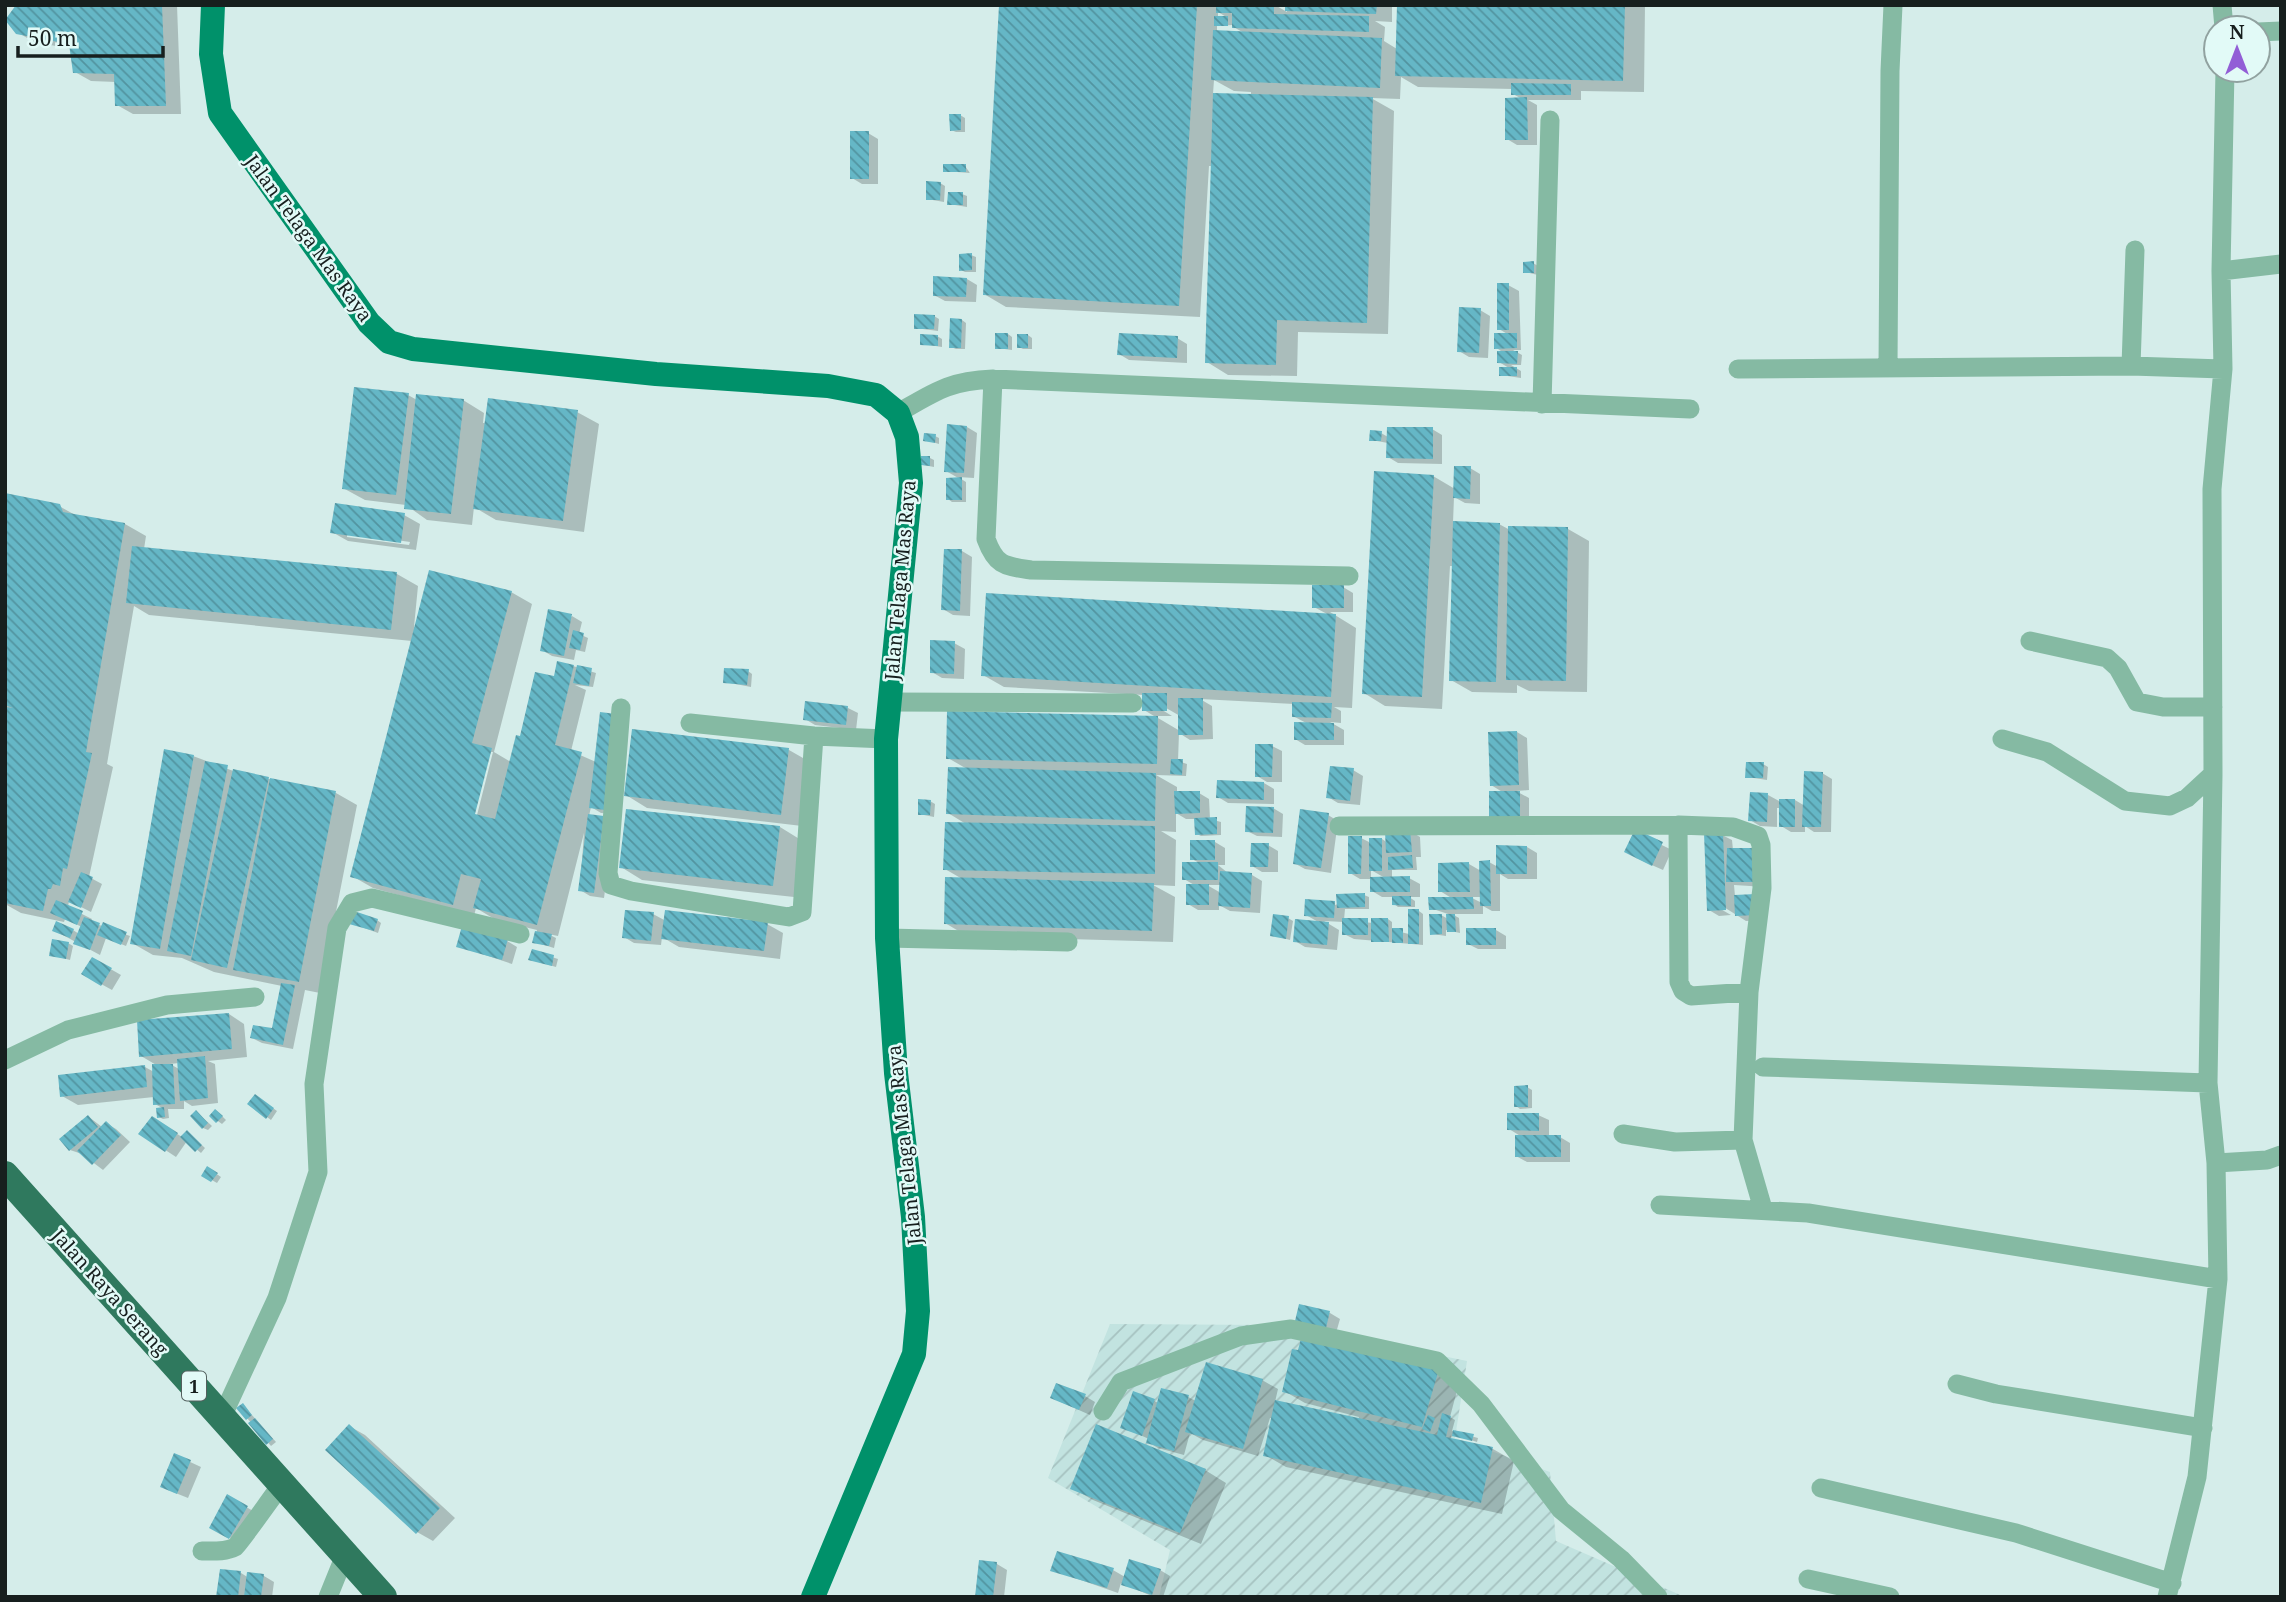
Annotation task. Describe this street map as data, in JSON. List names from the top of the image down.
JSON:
{
  "streets": {
    "highway": ["Jalan Raya Serang", "1"],
    "main road": ["Jalan Telaga Mas Raya"]
  },
  "scale_bar": "50 m",
  "north": "top"
}
